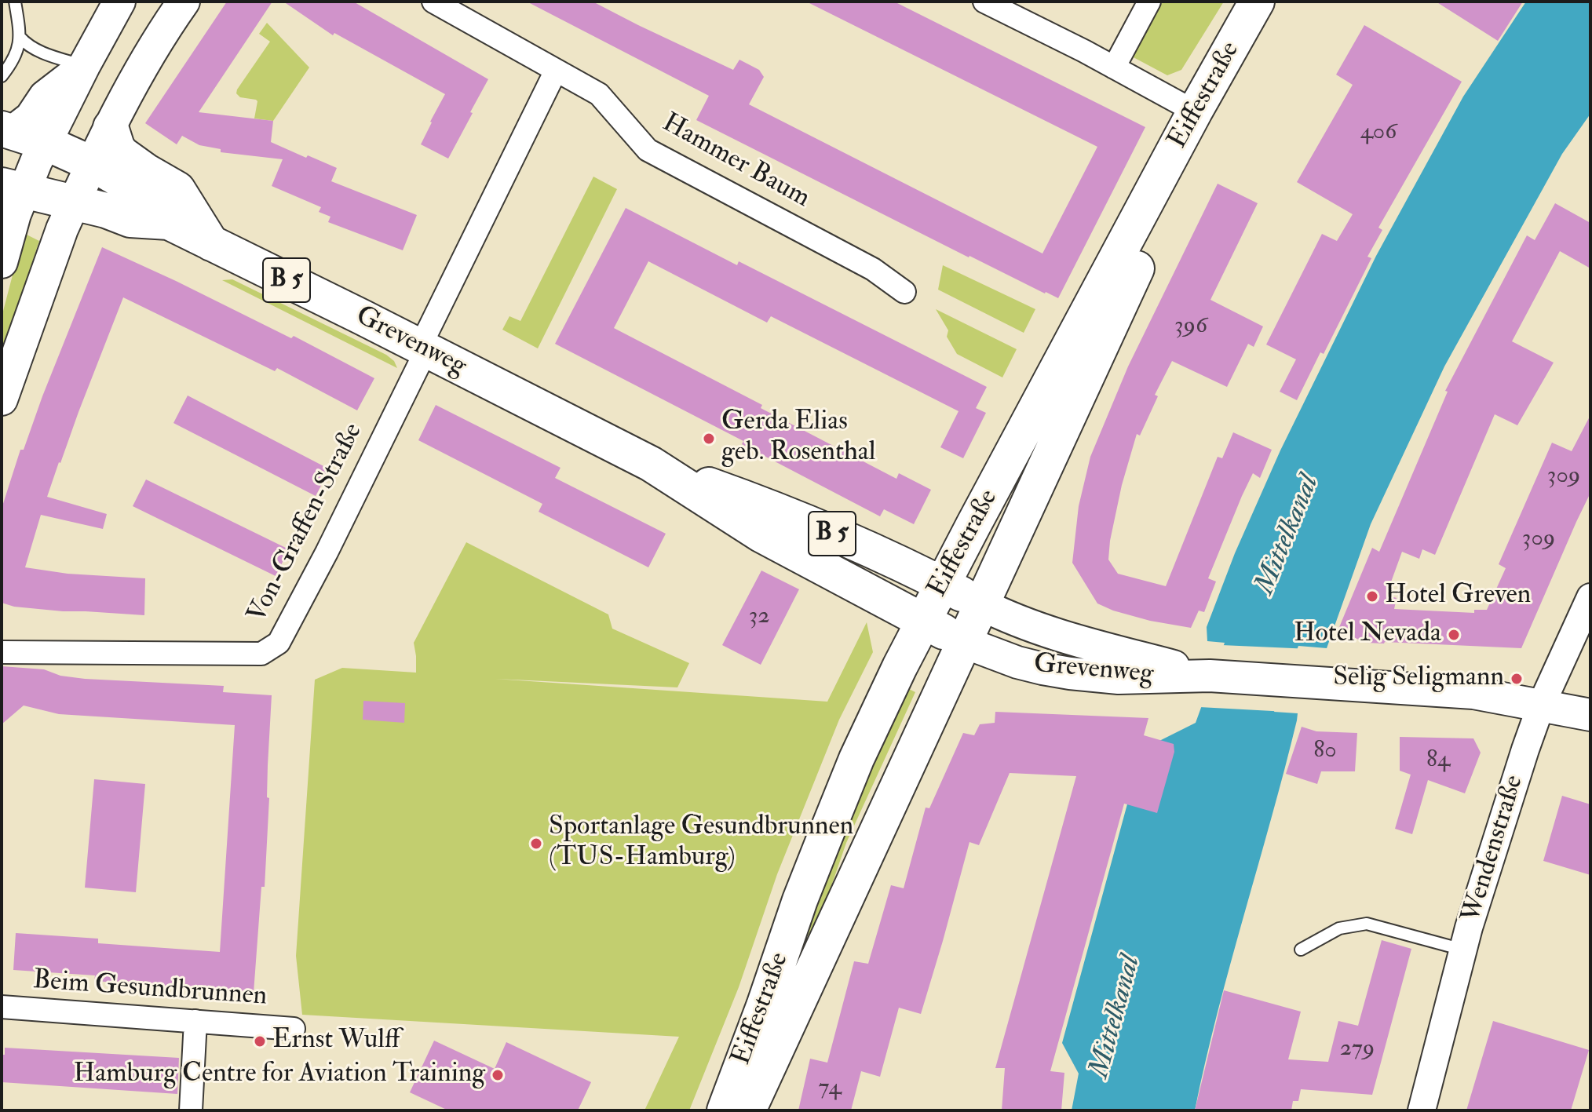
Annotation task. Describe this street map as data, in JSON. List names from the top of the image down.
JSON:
{
  "streets": {
    "main road": ["Eiffestraße", "B 5", "Grevenweg"],
    "street": [
      "Hammer Baum",
      "Von-Graffen-Straße",
      "Wendenstraße",
      "Beim Gesundbrunnen"
    ]
  },
  "crossings": [
    ["Eiffestraße", "Grevenweg"],
    ["B 5", "Grevenweg"],
    ["Grevenweg", "Von-Graffen-Straße"],
    ["Grevenweg", "Wendenstraße"]
  ],
  "water": ["Mittelkanal"],
  "places": [
    "Gerda Elias geb. Rosenthal",
    "Hotel Greven",
    "Hotel Nevada",
    "Selig Seligmann",
    "Sportanlage Gesundbrunnen (TUS-Hamburg)",
    "Ernst Wulff",
    "Hamburg Centre for Aviation Training"
  ],
  "house_numbers": [
    "406",
    "396",
    "309",
    "309",
    "32",
    "80",
    "84",
    "279",
    "74"
  ]
}
